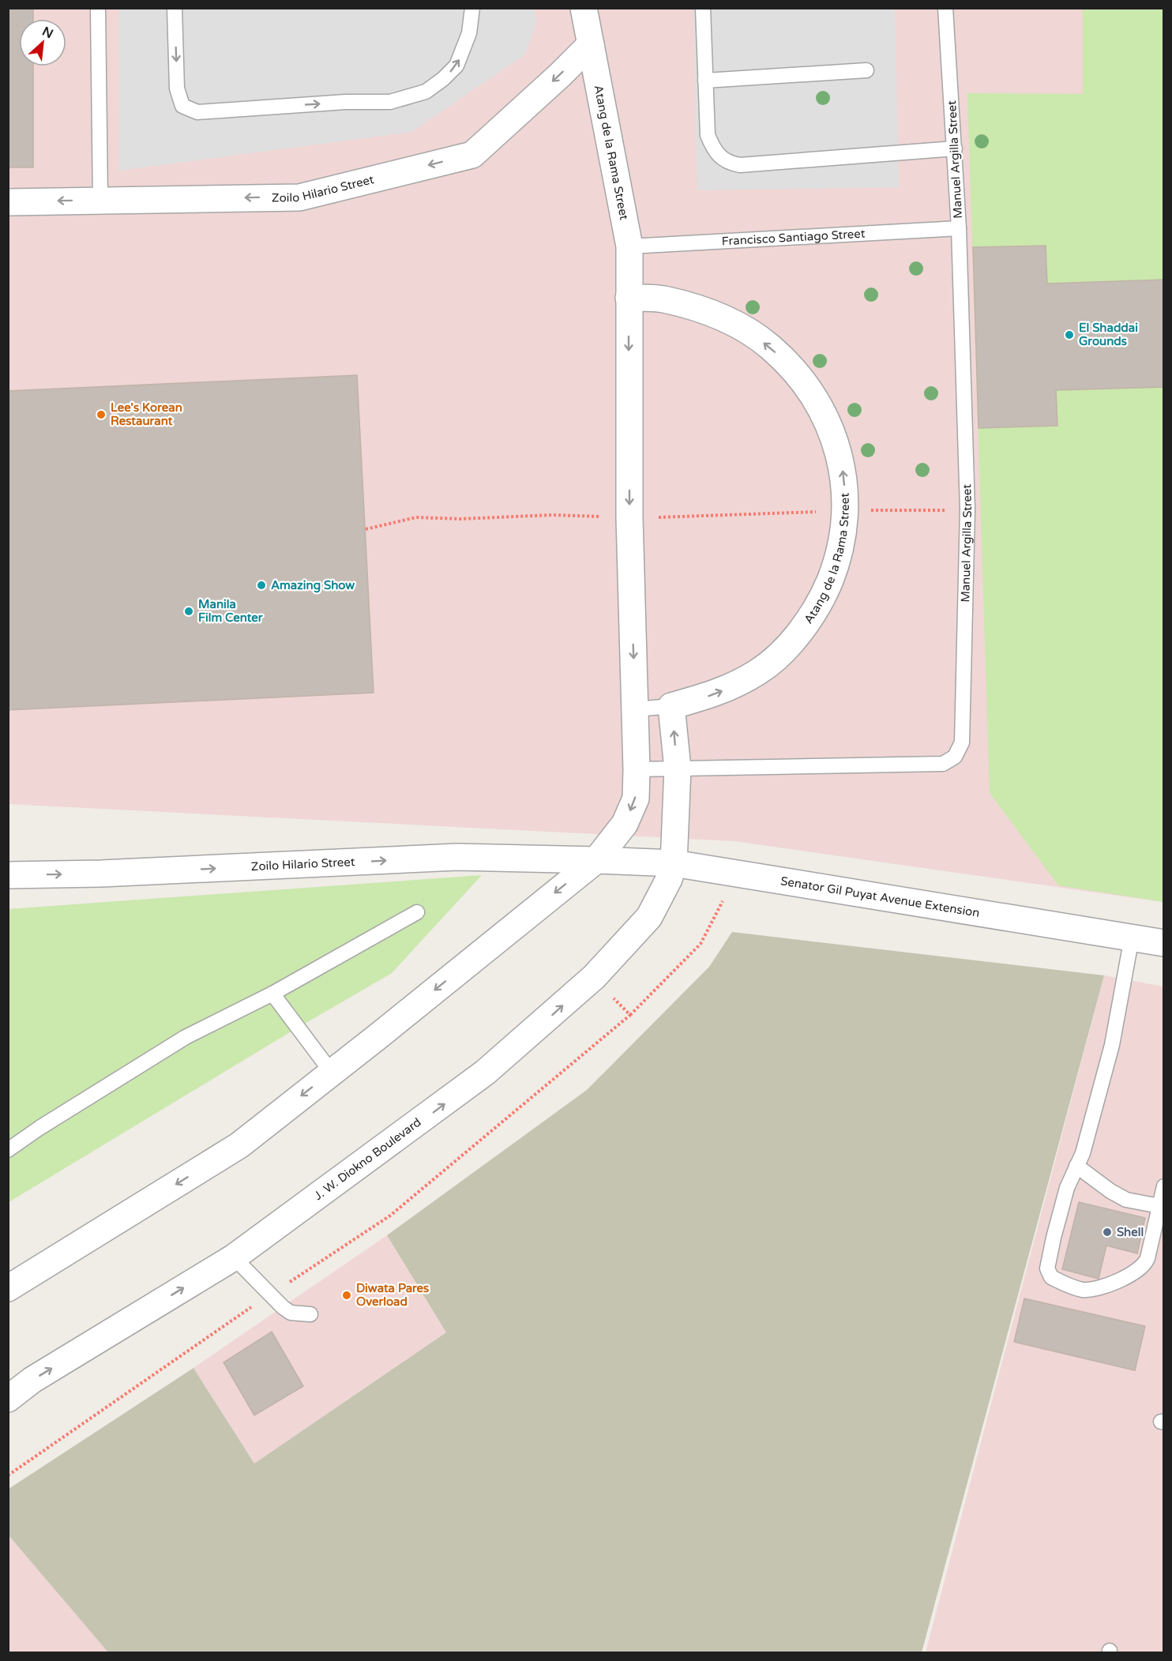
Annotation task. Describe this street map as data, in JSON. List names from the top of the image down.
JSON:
{
  "streets": {
    "street": [
      "Atang de la Rama Street",
      "Zoilo Hilario Street",
      "Senator Gil Puyat Avenue Extension",
      "J. W. Diokno Boulevard"
    ],
    "lane": ["Manuel Argilla Street", "Francisco Santiago Street"]
  },
  "crossings": [
    ["Atang de la Rama Street", "Manuel Argilla Street"],
    ["Atang de la Rama Street", "Zoilo Hilario Street"],
    ["Atang de la Rama Street", "Francisco Santiago Street"],
    ["Atang de la Rama Street", "Senator Gil Puyat Avenue Extension"],
    ["Manuel Argilla Street", "Francisco Santiago Street"],
    ["Zoilo Hilario Street", "Senator Gil Puyat Avenue Extension"],
    ["Senator Gil Puyat Avenue Extension", "J. W. Diokno Boulevard"]
  ],
  "places": [
    "El Shaddai Grounds",
    "Lee's Korean Restaurant",
    "Amazing Show",
    "Manila Film Center",
    "Shell",
    "Diwata Pares Overload"
  ],
  "north": "top right"
}
